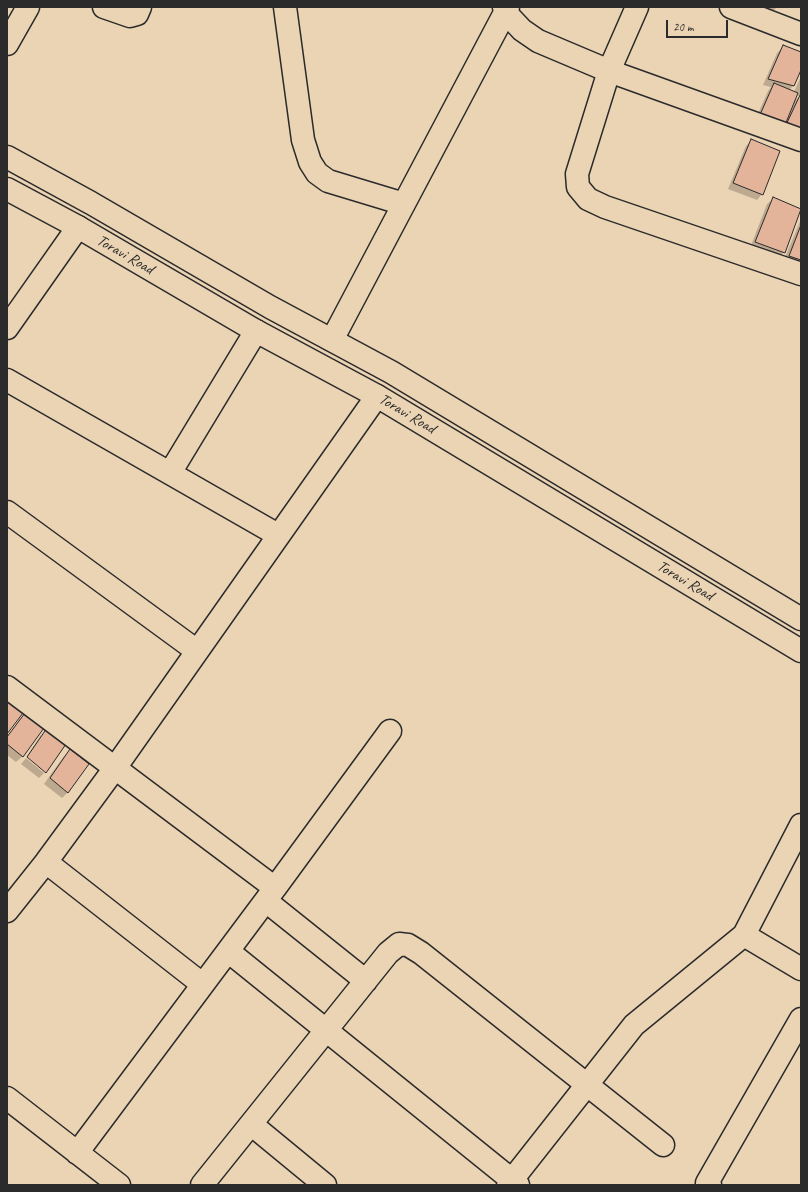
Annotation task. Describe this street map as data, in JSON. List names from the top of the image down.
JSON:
{
  "streets": {
    "main road": ["Toravi Road"]
  },
  "scale_bar": "20 m"
}
